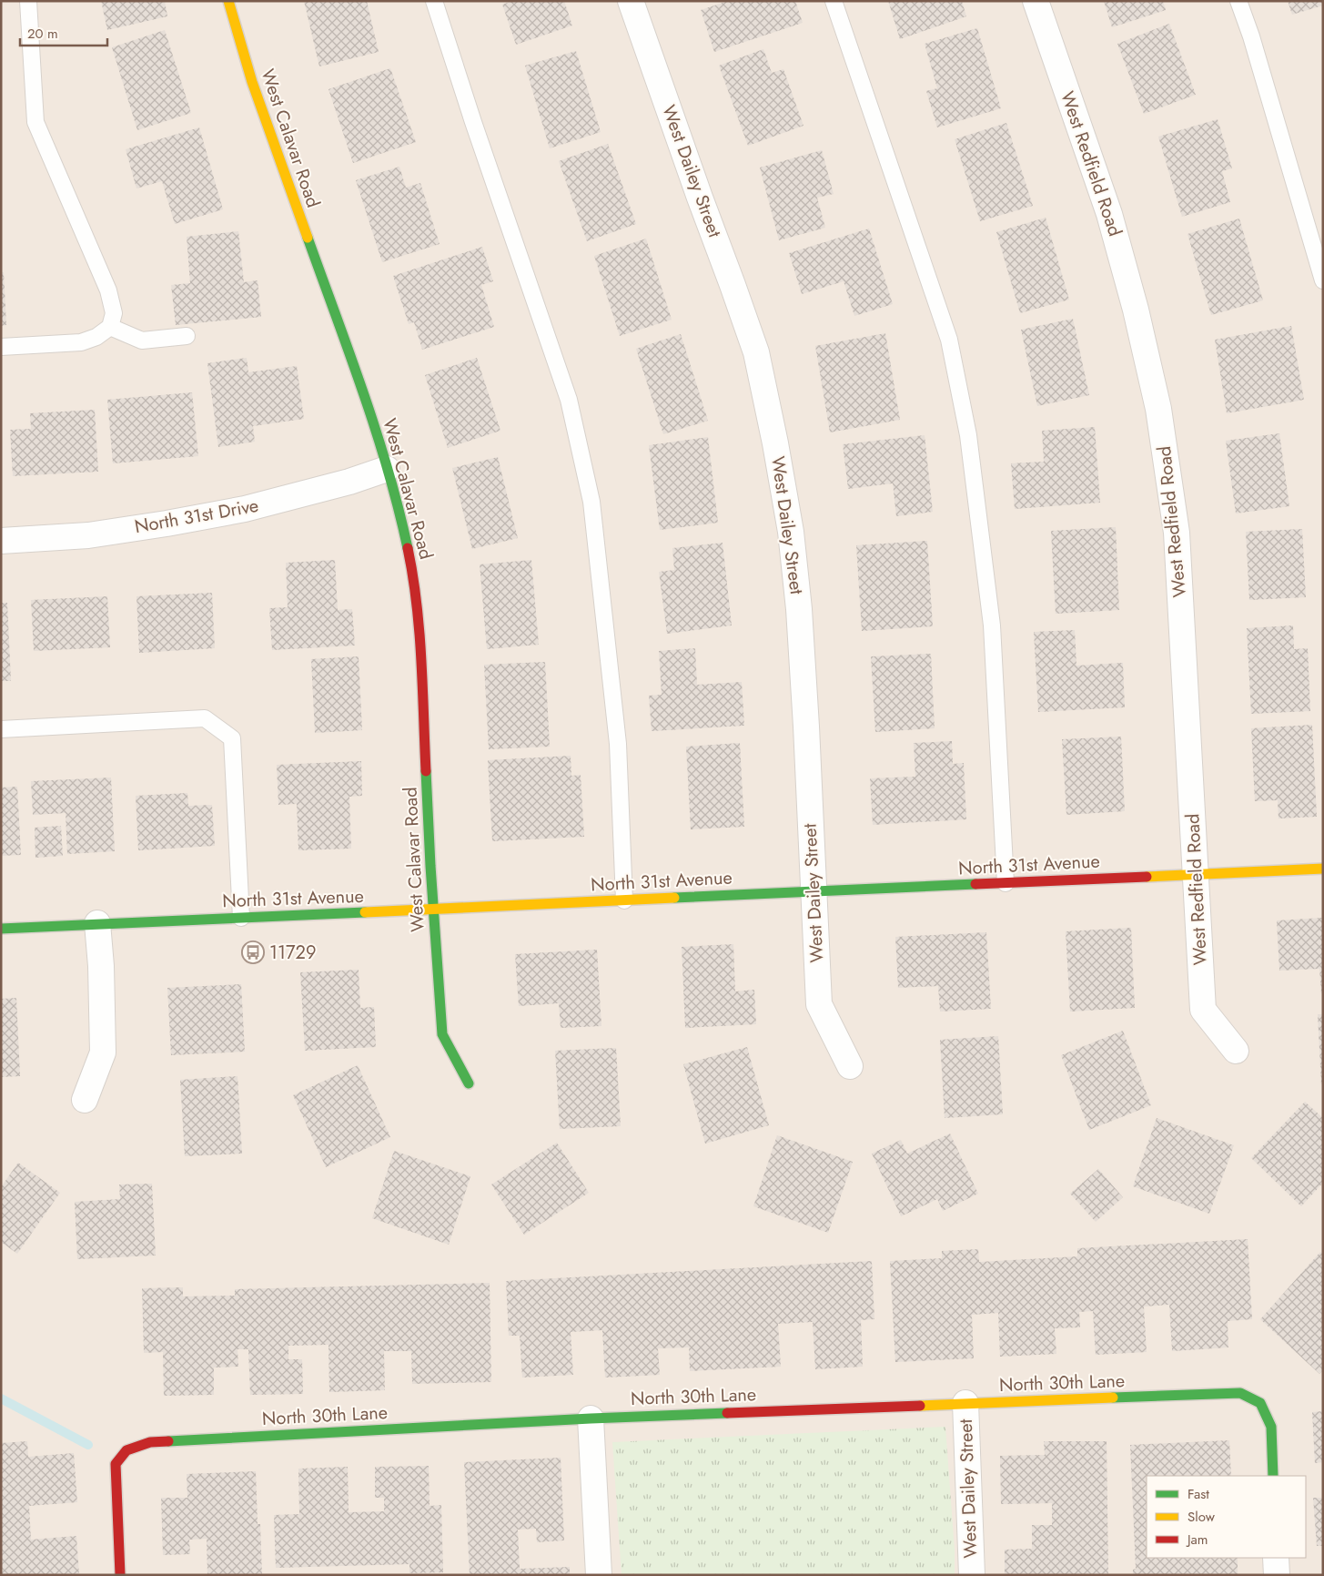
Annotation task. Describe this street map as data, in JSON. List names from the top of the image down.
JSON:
{
  "streets": {
    "street": [
      "West Calavar Road",
      "West Redfield Road",
      "West Dailey Street",
      "North 31st Drive",
      "North 31st Avenue",
      "North 30th Lane"
    ]
  },
  "crossings": [
    ["West Calavar Road", "North 31st Drive"],
    ["West Calavar Road", "North 31st Avenue"],
    ["West Redfield Road", "North 31st Avenue"],
    ["West Dailey Street", "North 31st Avenue"],
    ["West Dailey Street", "North 30th Lane"]
  ],
  "places": {
    "bus stop": ["11729"]
  },
  "legend": ["Fast", "Slow", "Jam"],
  "scale_bar": "20 m"
}
